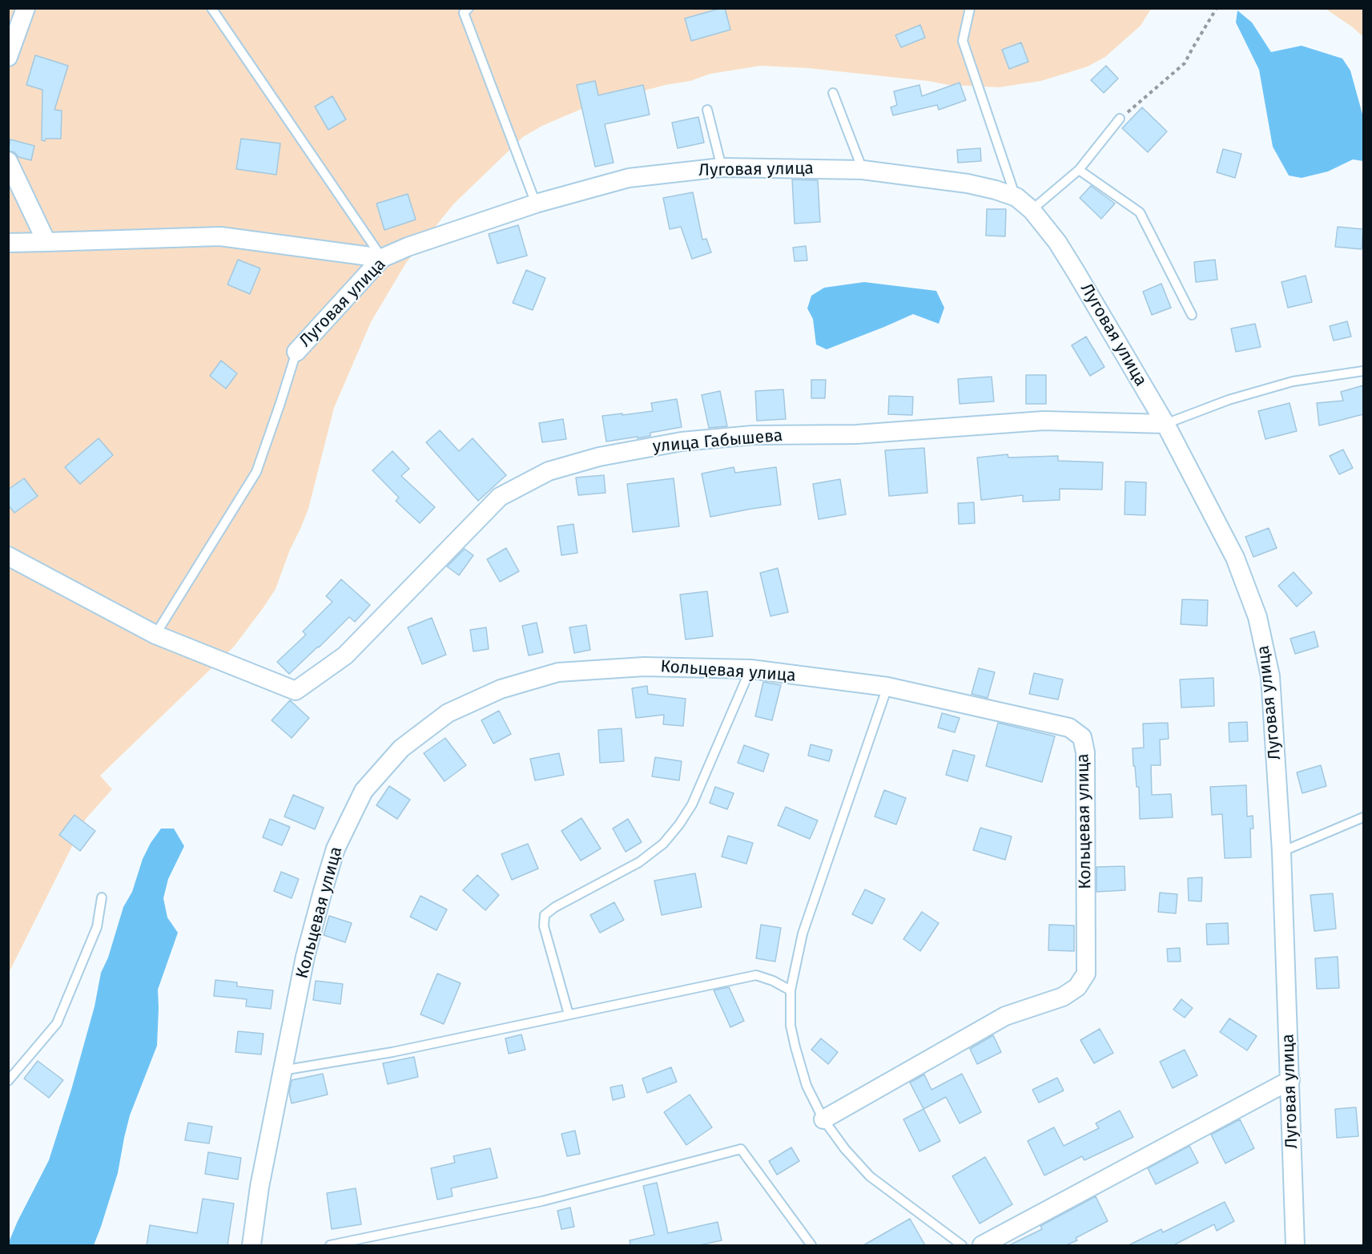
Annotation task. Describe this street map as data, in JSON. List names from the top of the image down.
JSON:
{
  "streets": {
    "street": ["Луговая улица", "улица Габышева", "Кольцевая улица"]
  },
  "crossings": [
    ["Луговая улица", "улица Габышева"]
  ]
}
